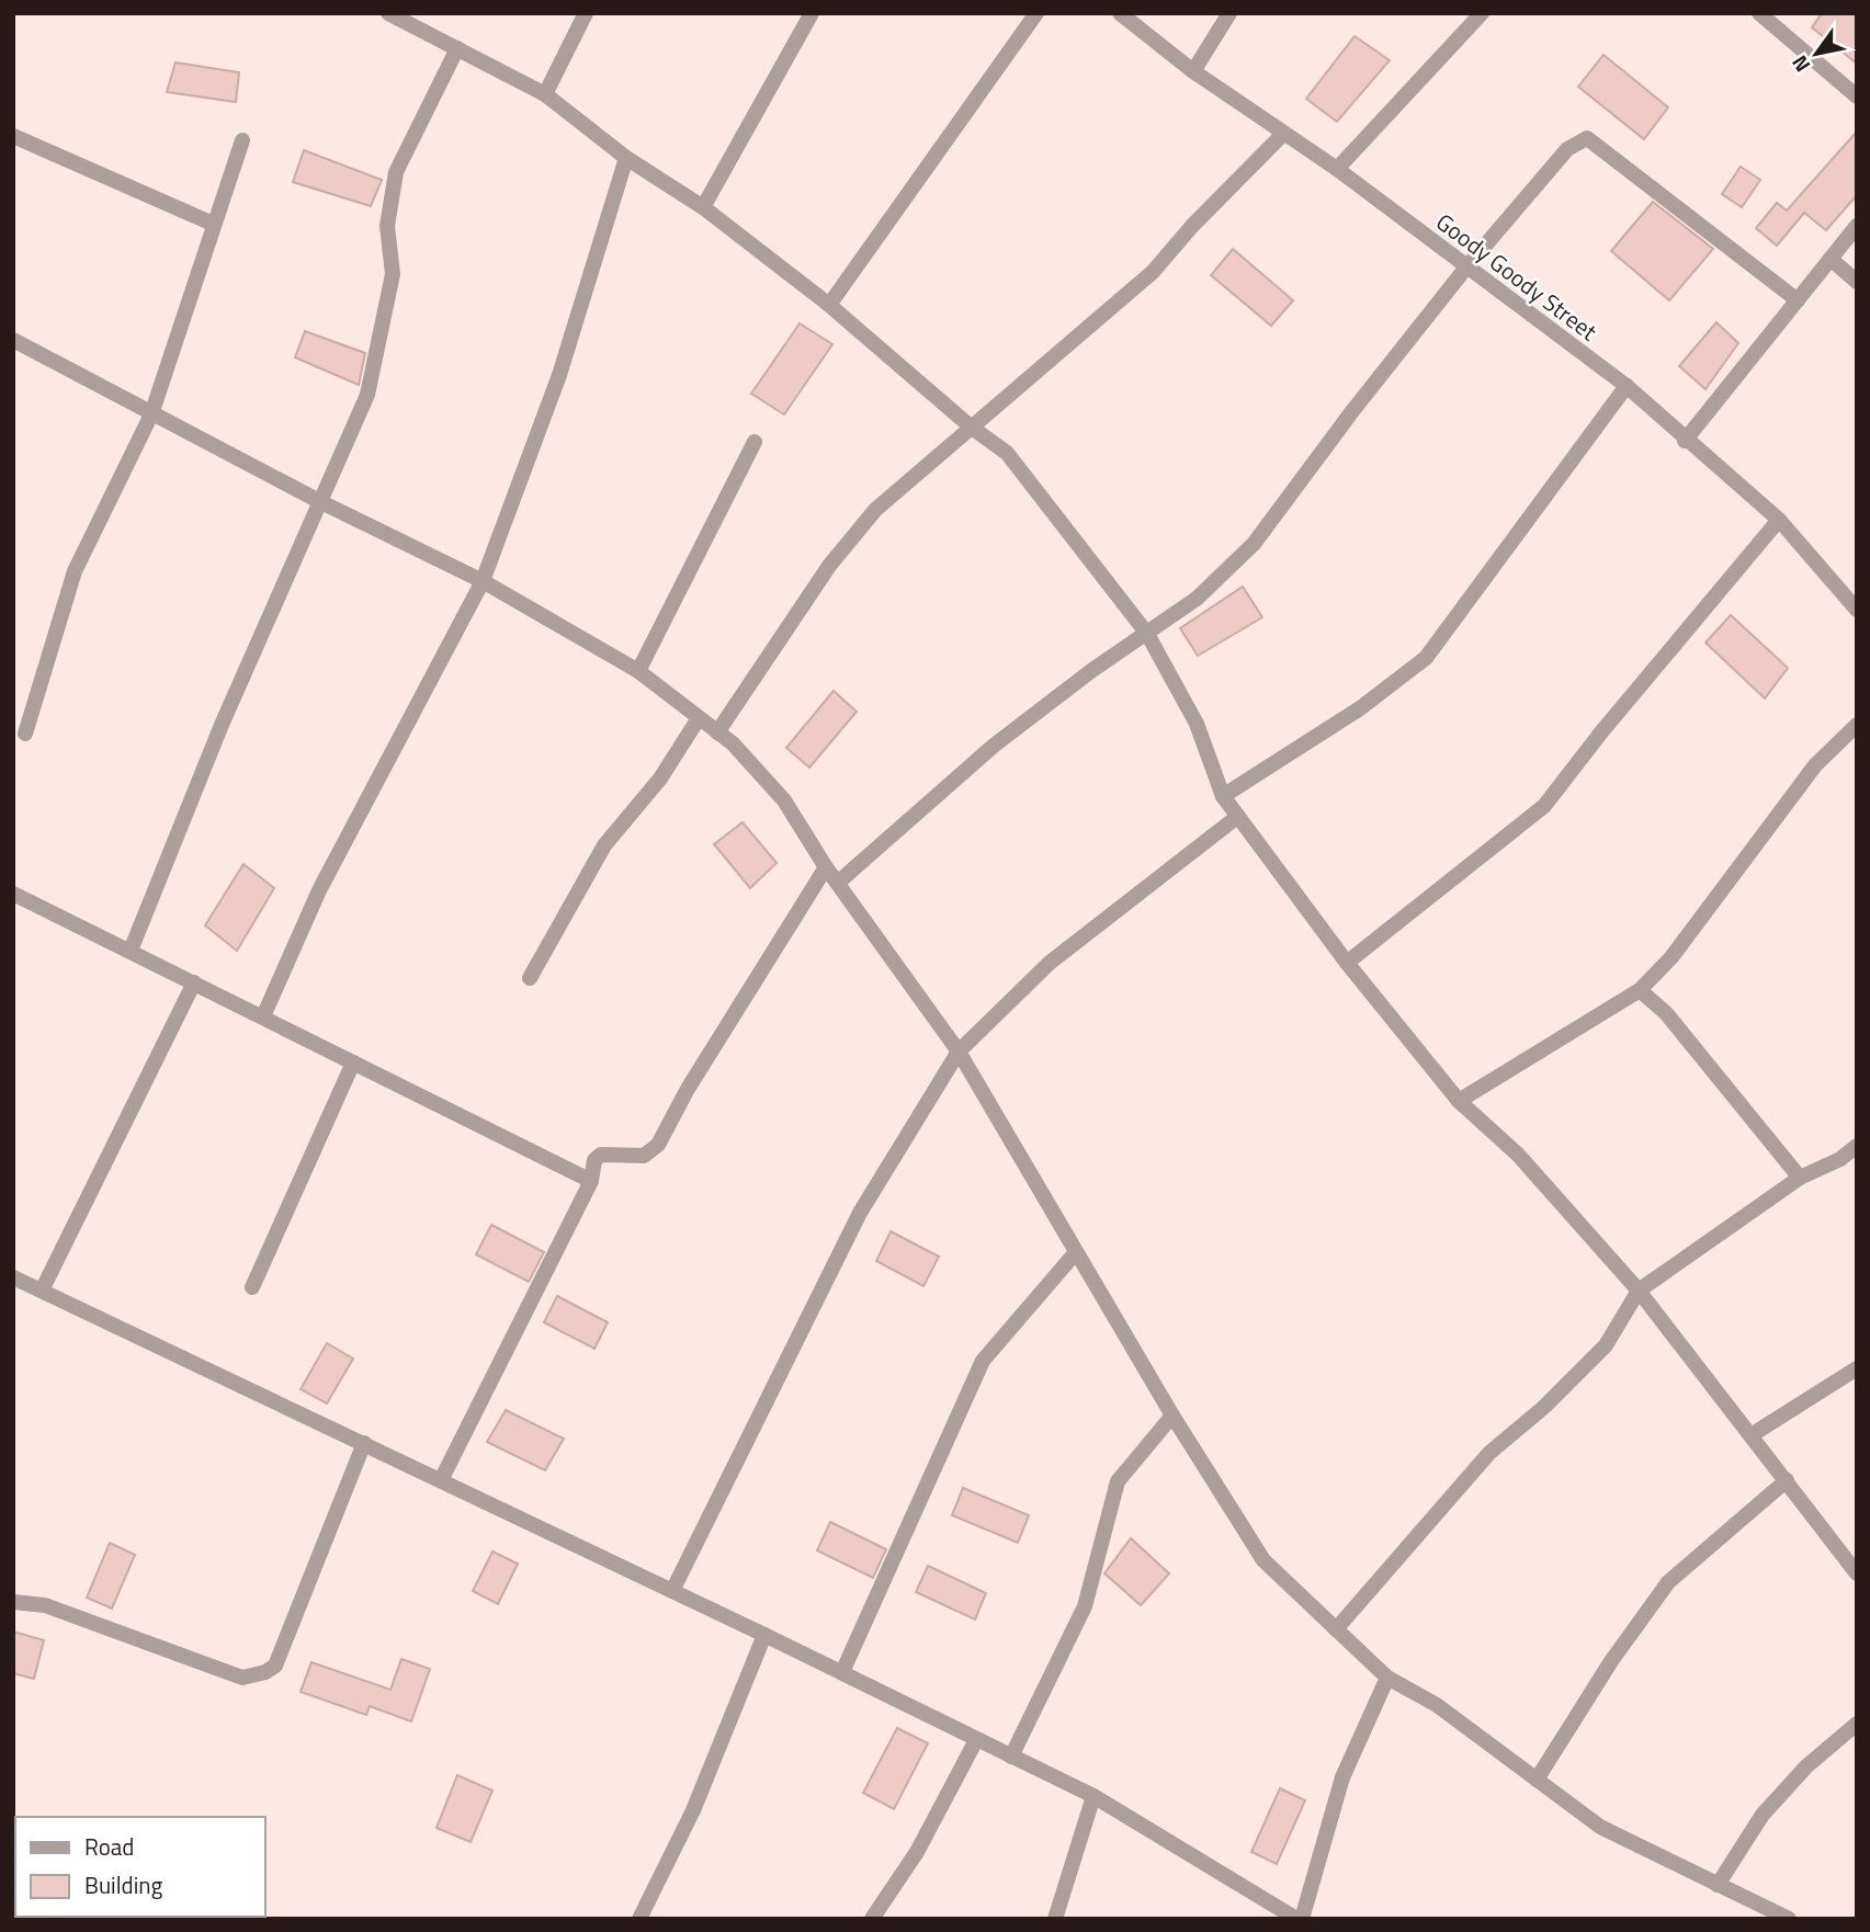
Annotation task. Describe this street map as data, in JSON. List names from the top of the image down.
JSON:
{
  "streets": {
    "street": ["Goody Goody Street"]
  },
  "legend": ["Road", "Building"],
  "north": "bottom left"
}
